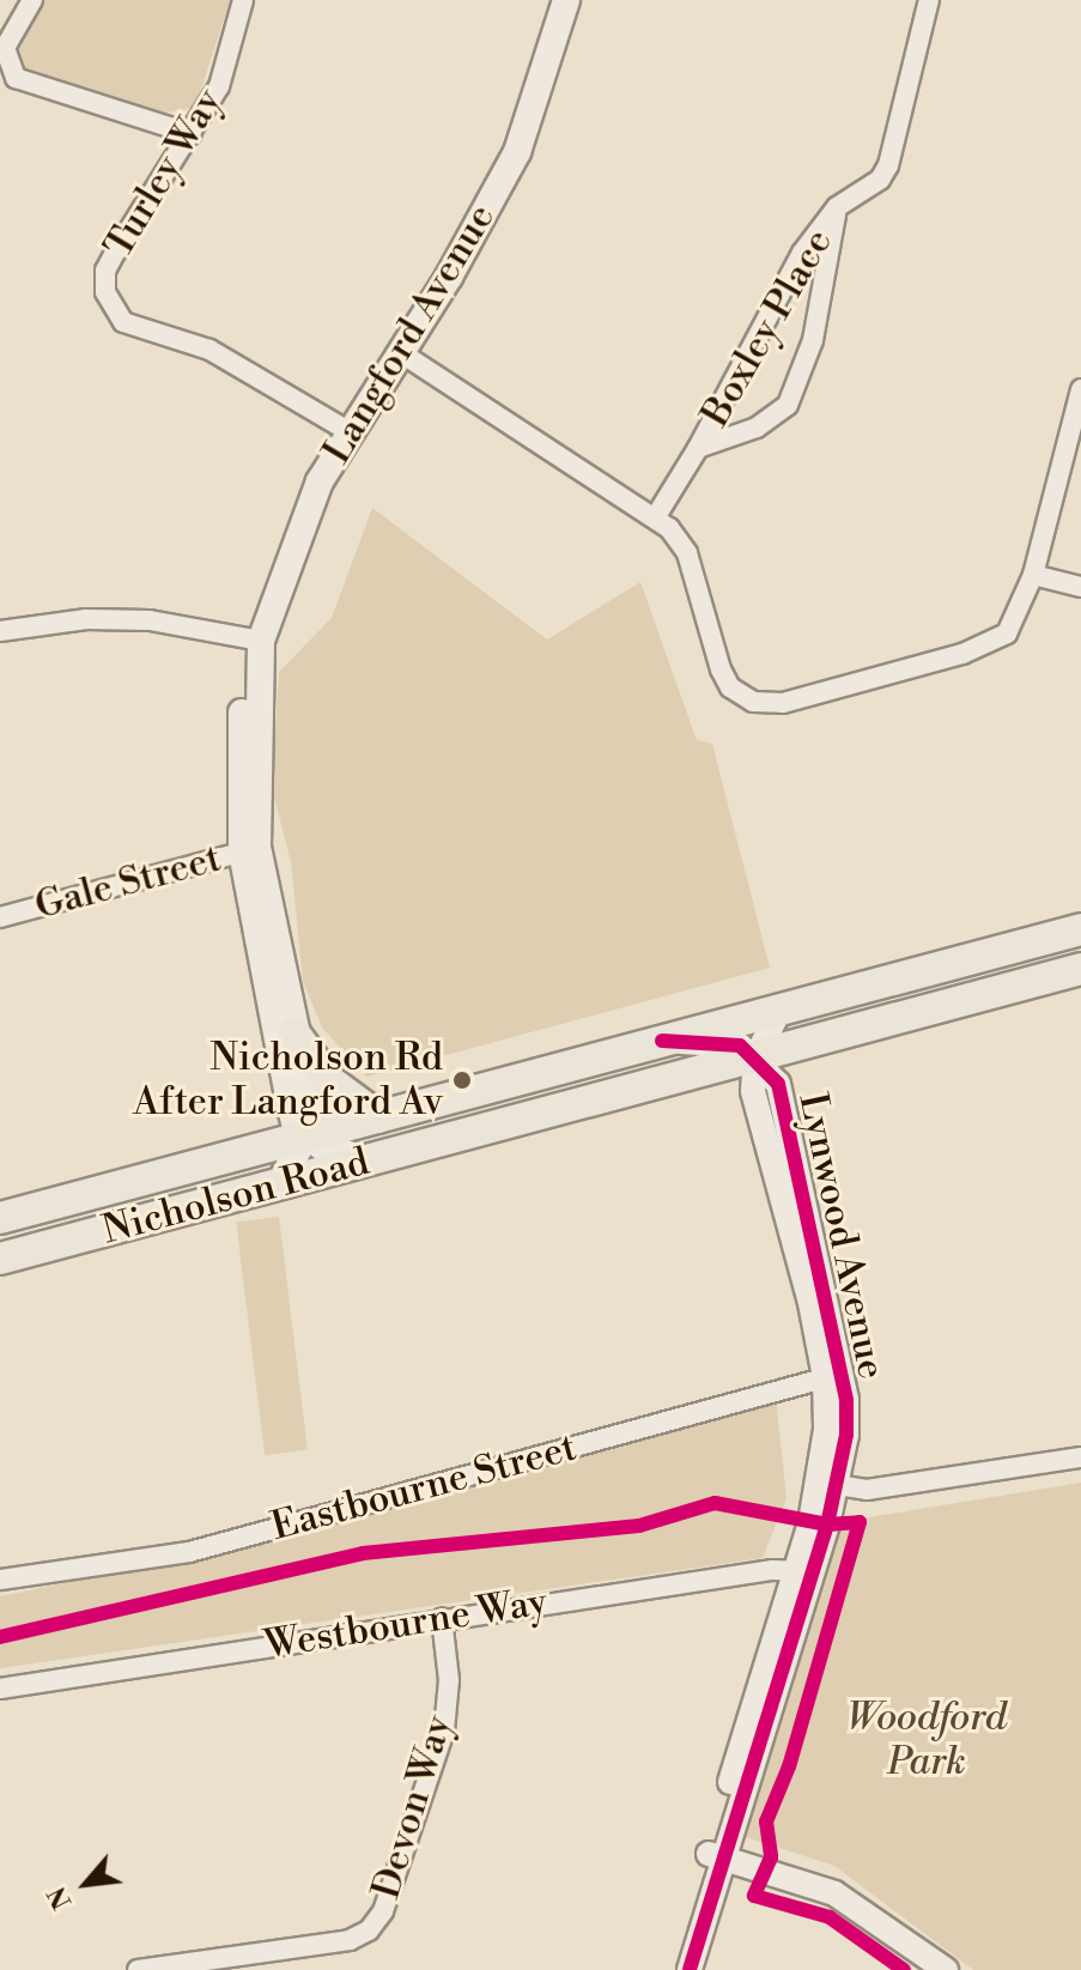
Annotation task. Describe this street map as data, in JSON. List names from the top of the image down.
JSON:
{
  "streets": {
    "main road": ["Langford Avenue", "Nicholson Road"],
    "street": [
      "Turley Way",
      "Boxley Place",
      "Gale Street",
      "Lynwood Avenue",
      "Eastbourne Street",
      "Westbourne Way",
      "Devon Way"
    ]
  },
  "crossings": [
    ["Turley Way", "Langford Avenue"],
    ["Langford Avenue", "Gale Street"],
    ["Langford Avenue", "Nicholson Road"],
    ["Nicholson Road", "Lynwood Avenue"],
    ["Lynwood Avenue", "Eastbourne Street"],
    ["Lynwood Avenue", "Westbourne Way"],
    ["Westbourne Way", "Devon Way"]
  ],
  "parks": ["Woodford Park"],
  "places": ["Nicholson Rd After Langford Av"],
  "north": "bottom left"
}
